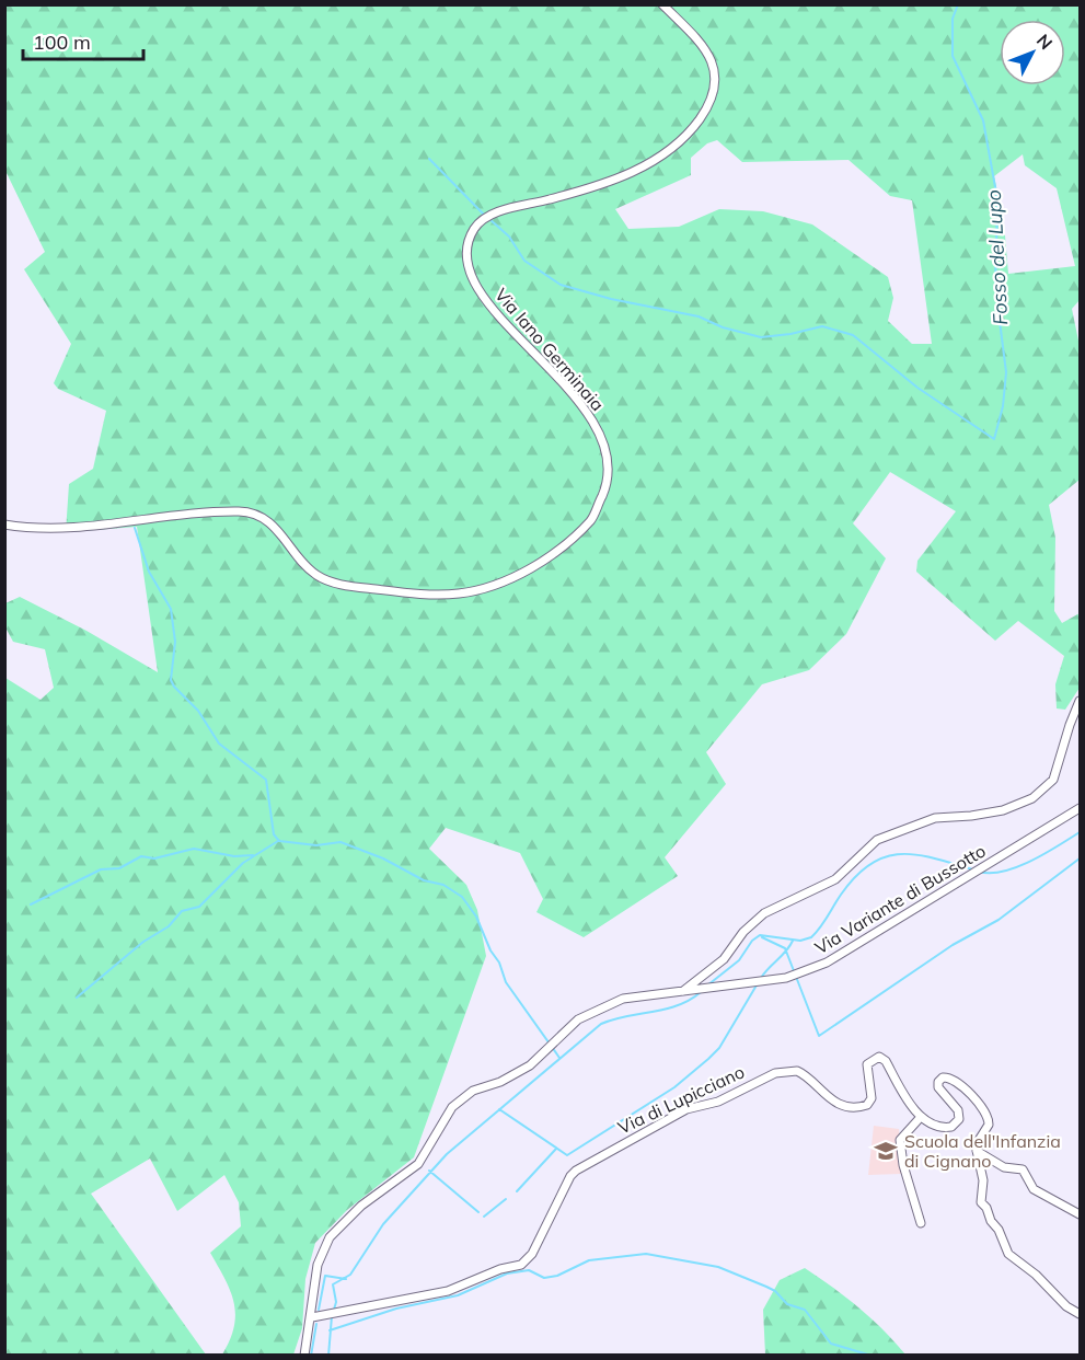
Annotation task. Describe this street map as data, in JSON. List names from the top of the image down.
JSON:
{
  "streets": {
    "street": ["Via Iano Germinaia", "Via Variante di Bussotto", "Via di Lupicciano"]
  },
  "crossings": [
    ["Via Variante di Bussotto", "Via di Lupicciano"]
  ],
  "water": ["Fosso del Lupo"],
  "places": {
    "school or university": ["Scuola dell'Infanzia di Cignano"]
  },
  "scale_bar": "100 m",
  "north": "top right"
}
